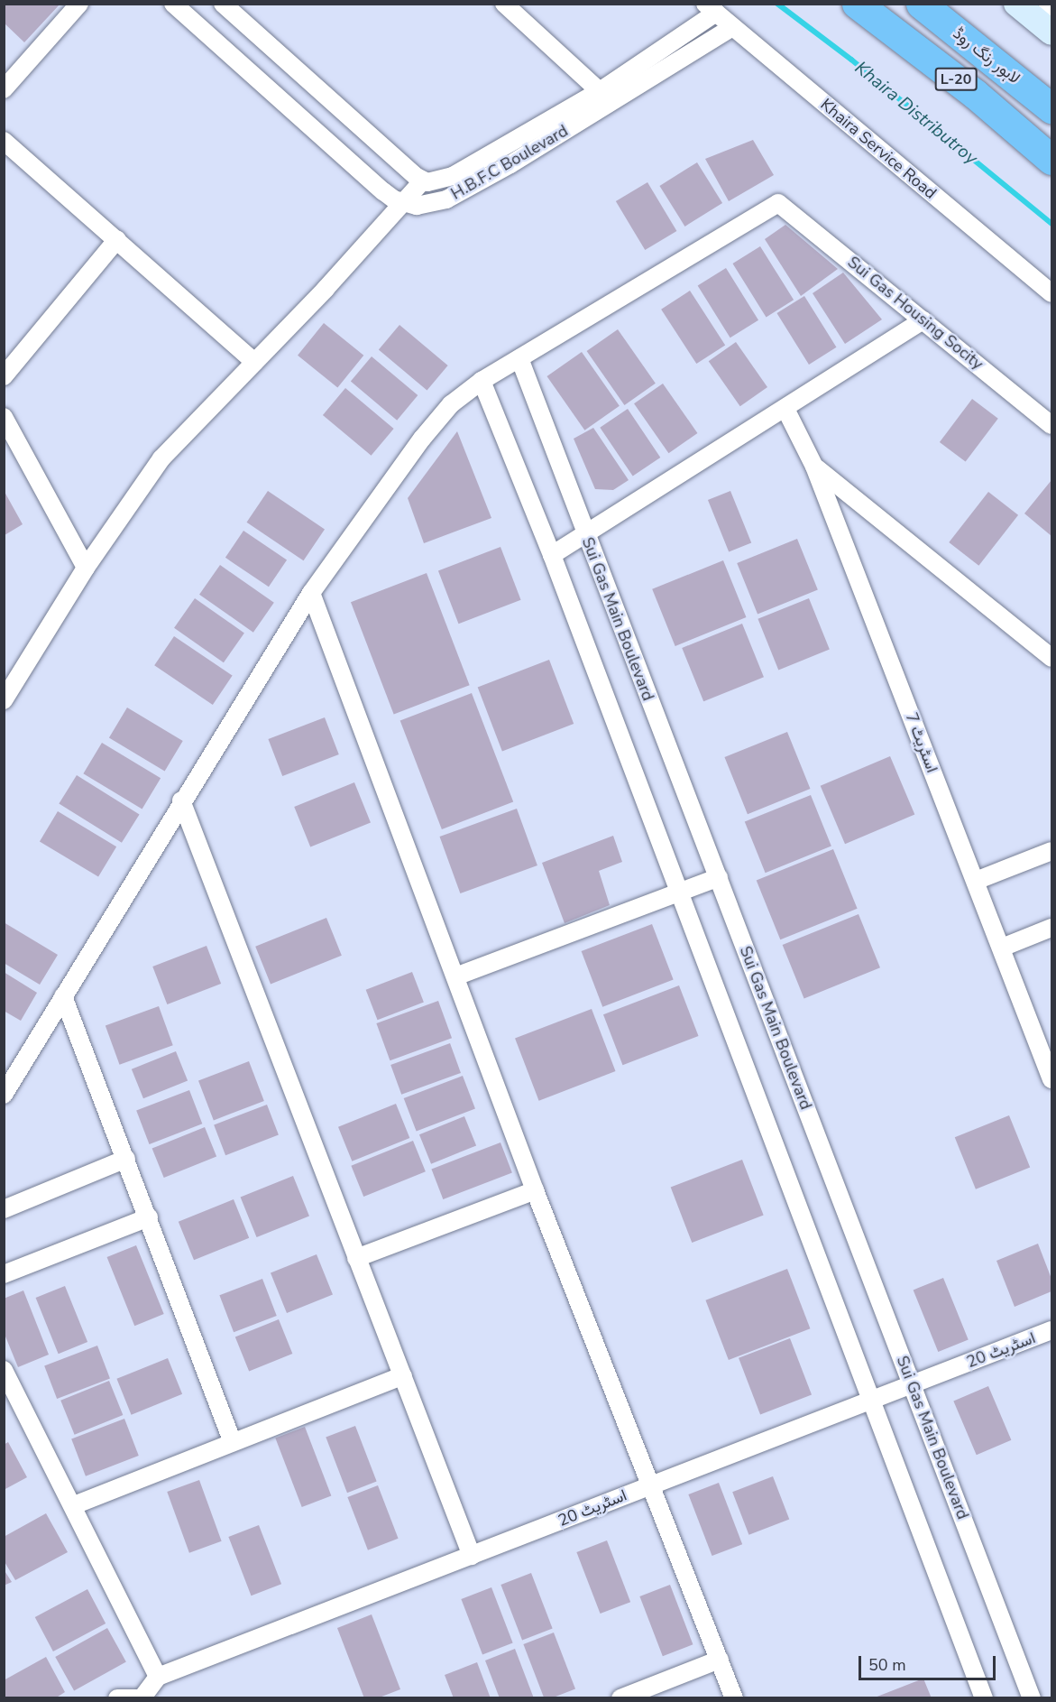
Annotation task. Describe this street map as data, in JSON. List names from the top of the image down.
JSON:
{
  "streets": {
    "highway": ["لاہور رنگ روڈ", "L-20"],
    "street": [
      "Khaira Service Road",
      "H.B.F.C Boulevard",
      "Sui Gas Housing Socity",
      "Sui Gas Main Boulevard",
      "اسٹریٹ 7",
      "اسٹریٹ 20"
    ]
  },
  "crossings": [
    ["Khaira Service Road", "H.B.F.C Boulevard"],
    ["Sui Gas Housing Socity", "Sui Gas Main Boulevard"],
    ["Sui Gas Main Boulevard", "اسٹریٹ 20"]
  ],
  "water": ["Khaira Distributroy"],
  "scale_bar": "50 m"
}
